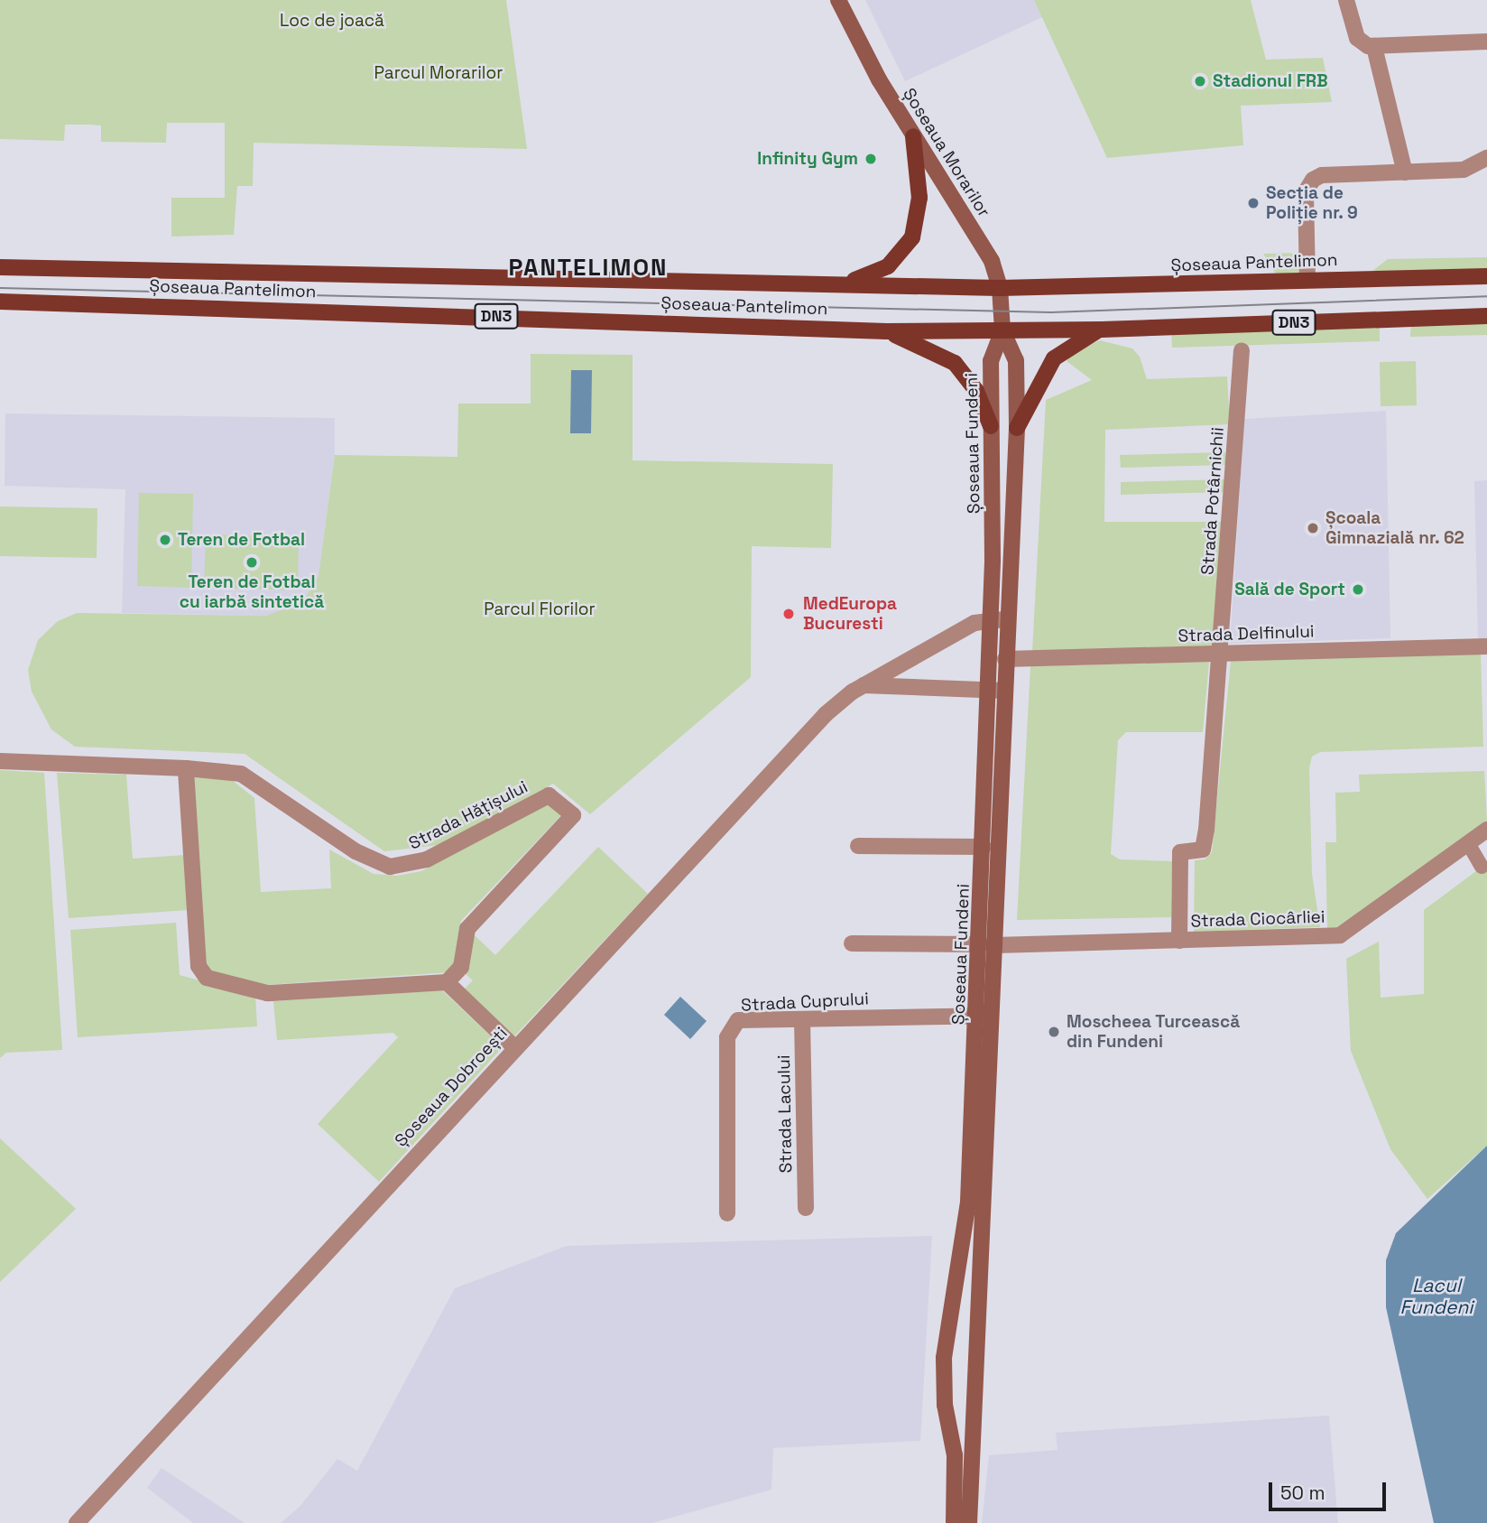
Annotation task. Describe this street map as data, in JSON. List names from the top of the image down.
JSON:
{
  "streets": {
    "main road": [
      "Șoseaua Morarilor",
      "Șoseaua Pantelimon",
      "DN3",
      "Șoseaua Fundeni"
    ],
    "street": [
      "Strada Potârnichii",
      "Strada Delfinului",
      "Strada Hățișului",
      "Strada Ciocârliei",
      "Strada Cuprului",
      "Șoseaua Dobroești",
      "Strada Lacului"
    ]
  },
  "crossings": [
    ["Șoseaua Morarilor", "Șoseaua Pantelimon"],
    ["Șoseaua Morarilor", "Șoseaua Fundeni"],
    ["Șoseaua Pantelimon", "Șoseaua Fundeni"],
    ["Șoseaua Fundeni", "Strada Delfinului"],
    ["Șoseaua Fundeni", "Strada Ciocârliei"],
    ["Șoseaua Fundeni", "Strada Cuprului"],
    ["Șoseaua Fundeni", "Șoseaua Dobroești"],
    ["Strada Potârnichii", "Strada Delfinului"],
    ["Strada Potârnichii", "Strada Ciocârliei"],
    ["Strada Cuprului", "Strada Lacului"]
  ],
  "districts": ["PANTELIMON"],
  "water": ["Lacul Fundeni"],
  "parks": ["Loc de joacă", "Parcul Morarilor", "Parcul Florilor"],
  "places": [
    "Stadionul FRB",
    "Infinity Gym",
    "Secția de Poliție nr. 9",
    "Școala Gimnazială nr. 62",
    "Teren de Fotbal",
    "Teren de Fotbal cu iarbă sintetică",
    "Sală de Sport",
    "MedEuropa Bucuresti",
    "Moscheea Turcească din Fundeni"
  ],
  "scale_bar": "50 m"
}
